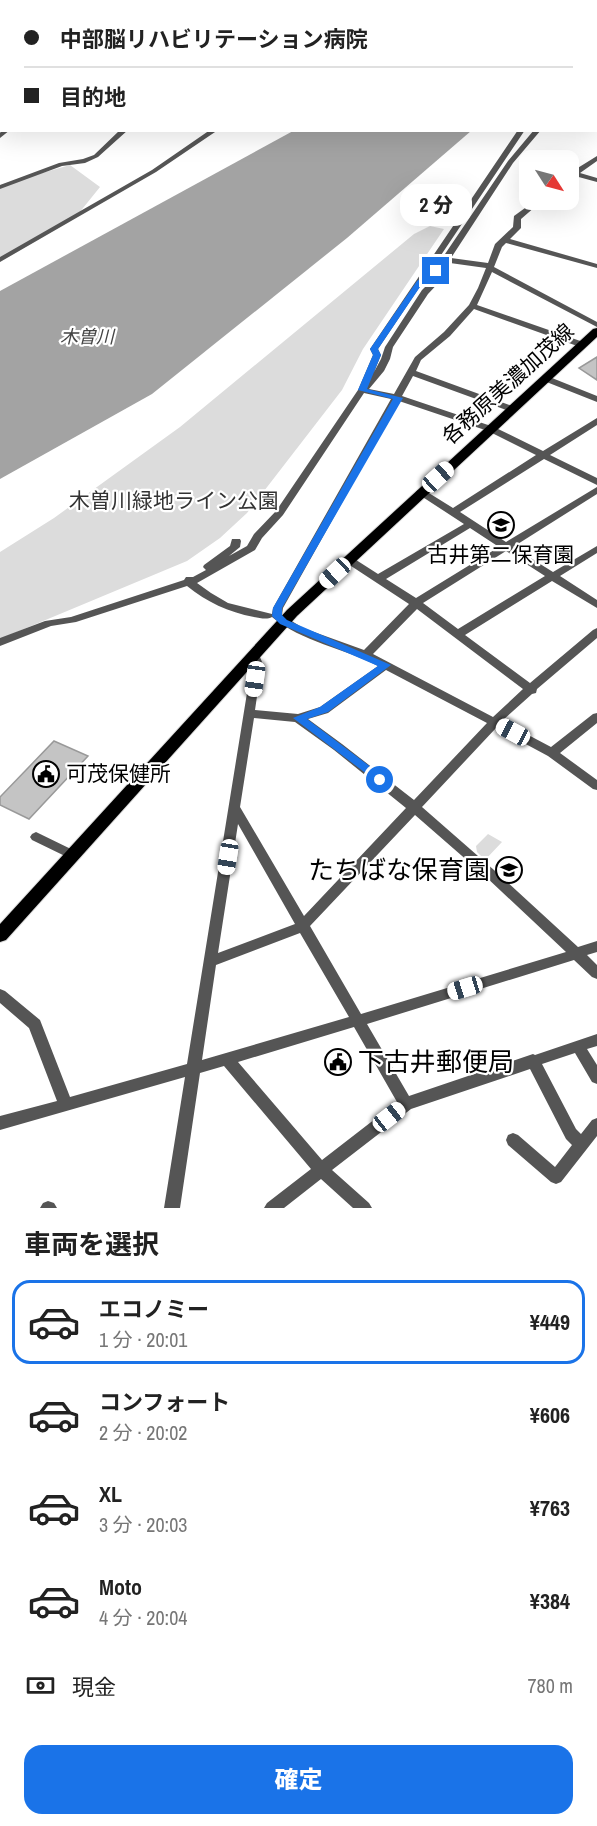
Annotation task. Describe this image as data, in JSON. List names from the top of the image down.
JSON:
{
  "streets": {
    "main road": ["各務原美濃加茂線"]
  },
  "water": ["木曽川"],
  "parks": ["木曽川緑地ライン公園"],
  "places": {
    "school or university": ["古井第二保育園", "たちばな保育園"],
    "public building": ["可茂保健所", "下古井郵便局"]
  },
  "north": "bottom right",
  "page": {
    "banner": ["中部脳リハビリテーション病院", "目的地"],
    "bubble": "2 分",
    "heading": "車両を選択",
    "list": [
      {
        "name": "エコノミー",
        "note": "1 分 · 20:01",
        "value": "¥449"
      },
      {
        "name": "コンフォート",
        "note": "2 分 · 20:02",
        "value": "¥606"
      },
      {
        "name": "XL",
        "note": "3 分 · 20:03",
        "value": "¥763"
      },
      {
        "name": "Moto",
        "note": "4 分 · 20:04",
        "value": "¥384"
      }
    ],
    "pay": ["現金", "780 m"],
    "buttons": "確定"
  }
}
